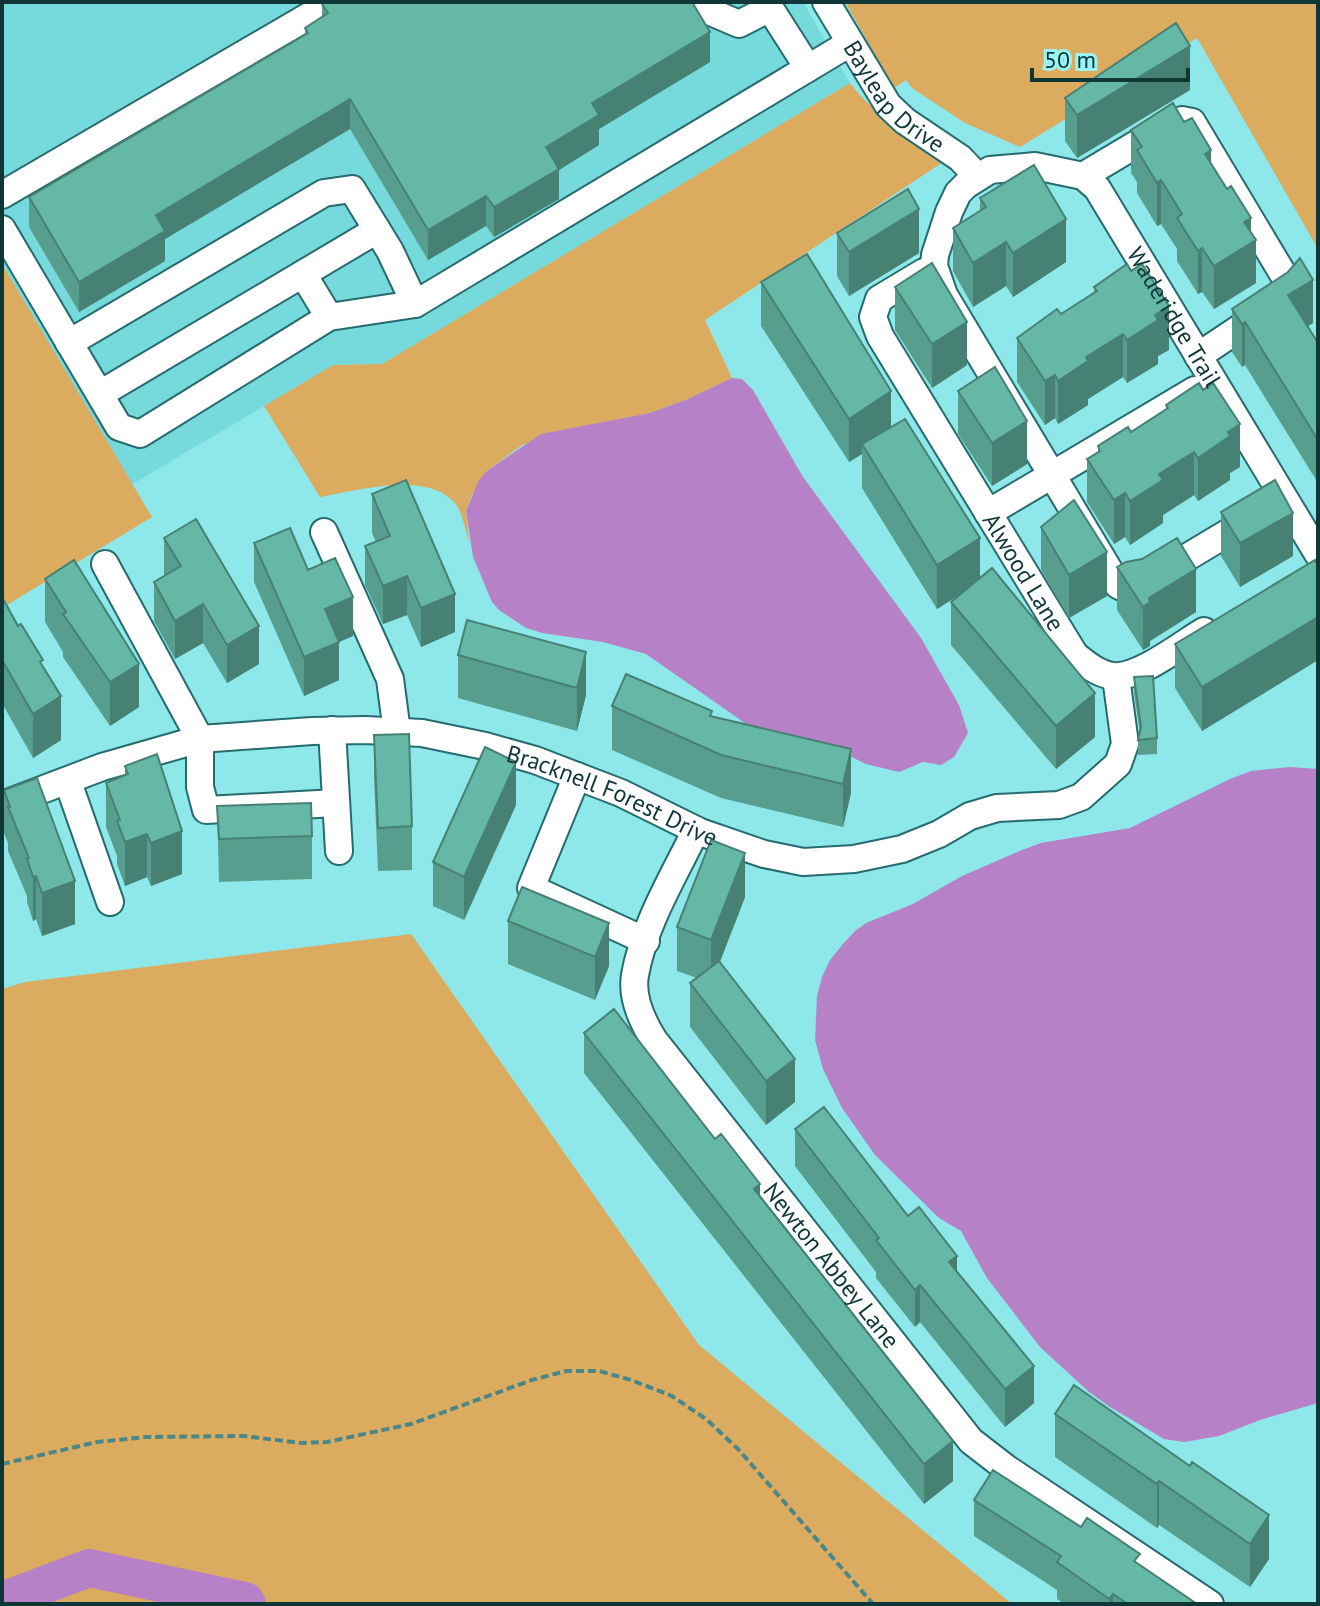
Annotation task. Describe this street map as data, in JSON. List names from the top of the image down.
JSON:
{
  "streets": {
    "street": [
      "Bayleap Drive",
      "Waderidge Trail",
      "Alwood Lane",
      "Bracknell Forest Drive",
      "Newton Abbey Lane"
    ]
  },
  "crossings": [
    ["Alwood Lane", "Bracknell Forest Drive"],
    ["Bracknell Forest Drive", "Newton Abbey Lane"]
  ],
  "scale_bar": "50 m"
}
